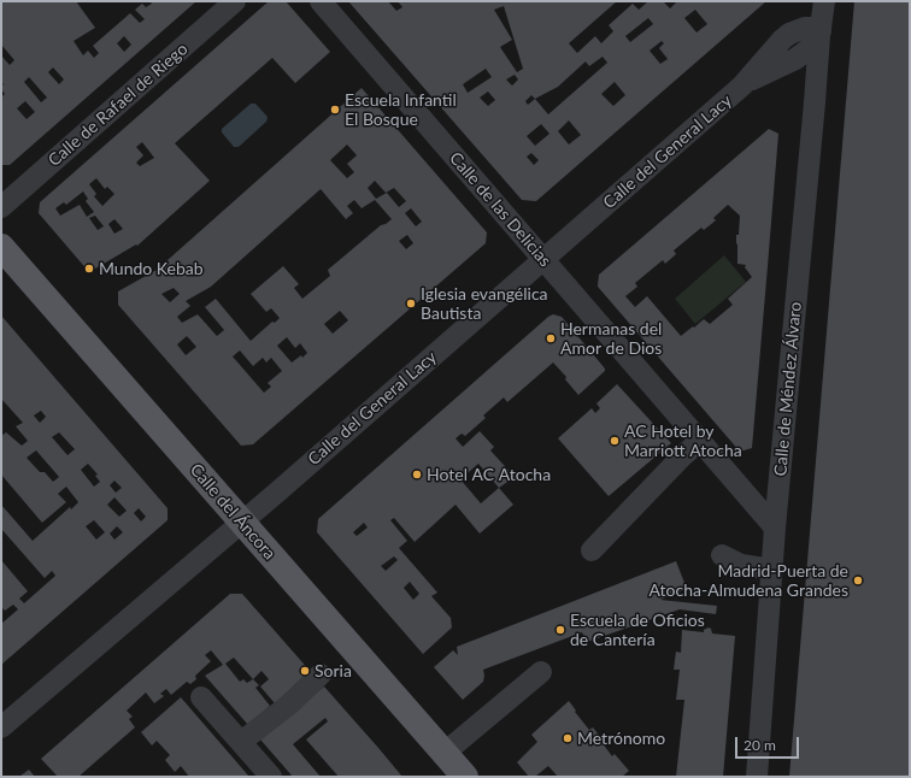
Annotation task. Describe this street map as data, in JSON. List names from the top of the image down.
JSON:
{
  "streets": {
    "main road": ["Calle del Áncora"],
    "street": [
      "Calle de Rafael de Riego",
      "Calle del General Lacy",
      "Calle de las Delicias",
      "Calle de Méndez Álvaro"
    ]
  },
  "crossings": [
    ["Calle del General Lacy", "Calle de las Delicias"],
    ["Calle del General Lacy", "Calle de Méndez Álvaro"],
    ["Calle del General Lacy", "Calle del Áncora"],
    ["Calle de las Delicias", "Calle de Méndez Álvaro"]
  ],
  "places": [
    "Escuela Infantil El Bosque",
    "Mundo Kebab",
    "Iglesia evangélica Bautista",
    "Hermanas del Amor de Dios",
    "AC Hotel by Marriott Atocha",
    "Hotel AC Atocha",
    "Madrid-Puerta de Atocha-Almudena Grandes",
    "Escuela de Oficios de Cantería",
    "Soria",
    "Metrónomo"
  ],
  "scale_bar": "20 m"
}
